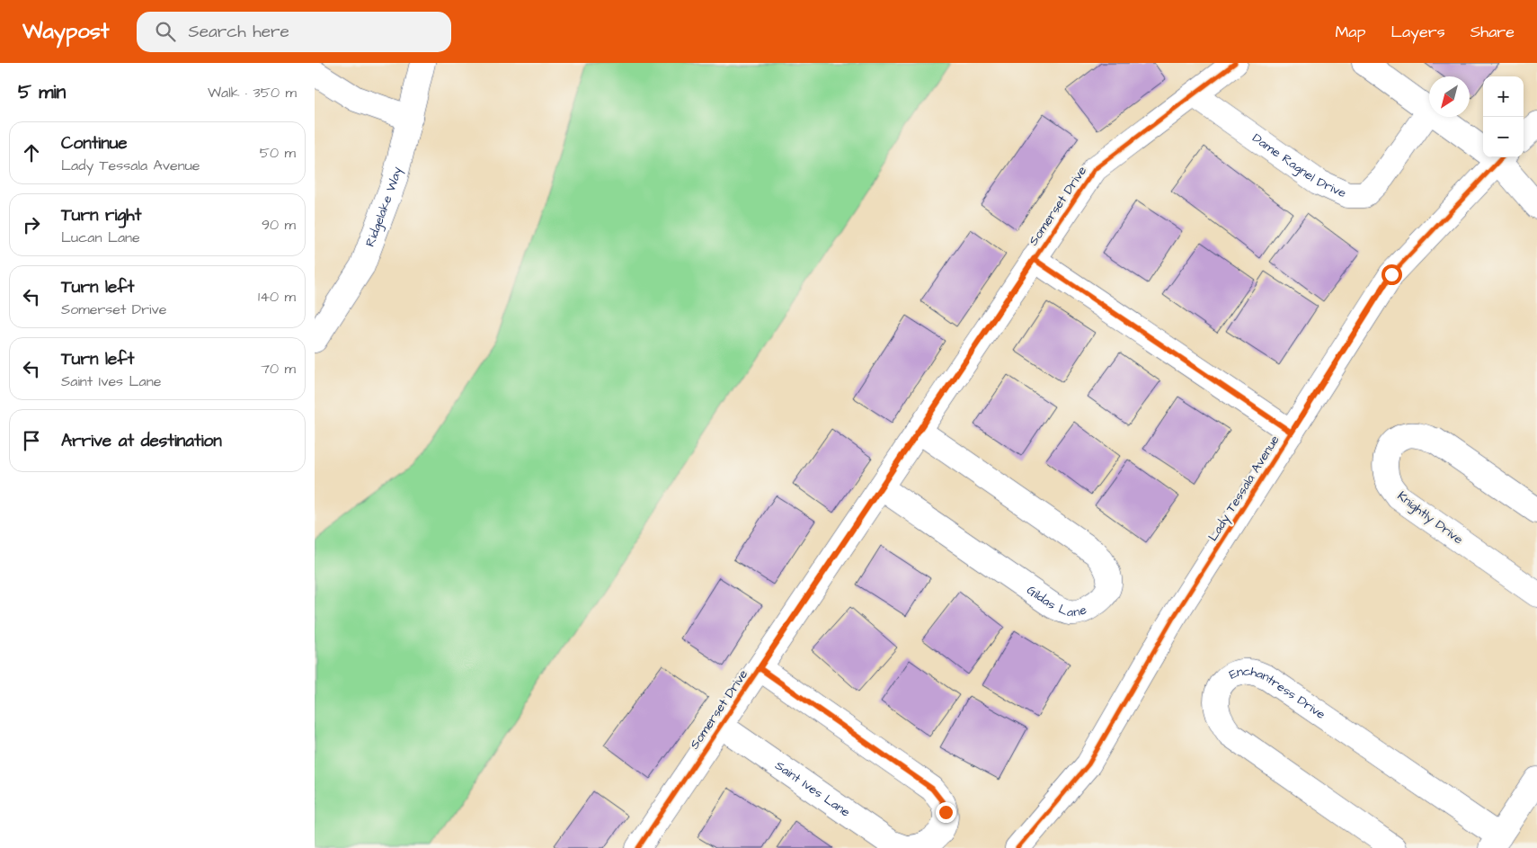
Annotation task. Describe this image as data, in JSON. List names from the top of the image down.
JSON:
{
  "streets": {
    "street": [
      "Dame Ragnel Drive",
      "Somerset Drive",
      "Ridgelake Way",
      "Lady Tessala Avenue",
      "Knightly Drive",
      "Gildas Lane",
      "Enchantress Drive",
      "Saint Ives Lane"
    ]
  },
  "crossings": [
    ["Dame Ragnel Drive", "Somerset Drive"],
    ["Somerset Drive", "Gildas Lane"],
    ["Somerset Drive", "Saint Ives Lane"]
  ],
  "north": "bottom left",
  "page": {
    "header": "Waypost",
    "search": "Search here",
    "nav": ["Map", "Layers", "Share"],
    "heading": ["5 min", "Walk · 350 m"],
    "map_buttons": ["+", "−"],
    "list": [
      ["Continue", "Lady Tessala Avenue", "50 m"],
      ["Turn right", "Lucan Lane", "90 m"],
      ["Turn left", "Somerset Drive", "140 m"],
      ["Turn left", "Saint Ives Lane", "70 m"],
      "Arrive at destination"
    ]
  }
}
